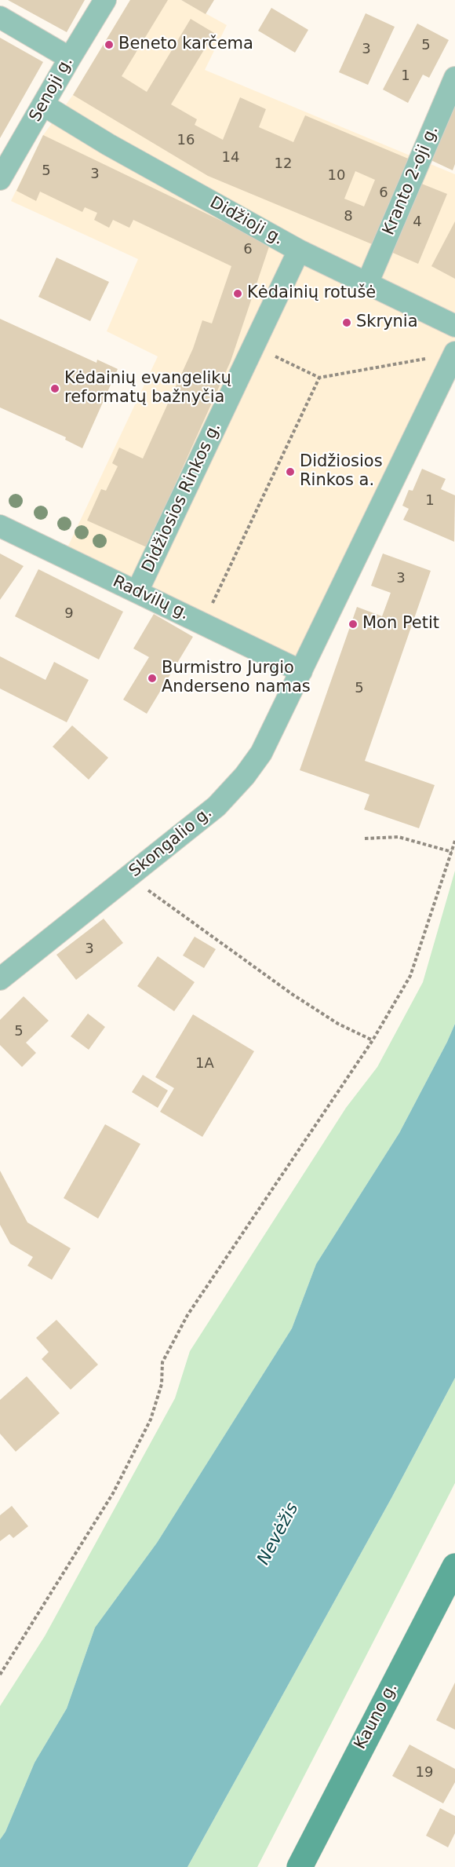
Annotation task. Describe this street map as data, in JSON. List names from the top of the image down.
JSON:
{
  "streets": {
    "main road": ["Kauno g."],
    "street": [
      "Senoji g.",
      "Kranto 2-oji g.",
      "Didžioji g.",
      "Didžiosios Rinkos g.",
      "Radvilų g.",
      "Skongalio g."
    ]
  },
  "crossings": [
    ["Senoji g.", "Didžioji g."],
    ["Kranto 2-oji g.", "Didžioji g."],
    ["Didžioji g.", "Didžiosios Rinkos g."],
    ["Didžiosios Rinkos g.", "Radvilų g."],
    ["Radvilų g.", "Skongalio g."]
  ],
  "water": ["Nevėžis"],
  "places": [
    "Beneto karčema",
    "Kėdainių rotušė",
    "Skrynia",
    "Kėdainių evangelikų reformatų bažnyčia",
    "Didžiosios Rinkos a.",
    "Mon Petit",
    "Burmistro Jurgio Anderseno namas"
  ],
  "house_numbers": [
    "5",
    "3",
    "1",
    "16",
    "14",
    "12",
    "5",
    "3",
    "10",
    "6",
    "8",
    "4",
    "6",
    "1",
    "3",
    "9",
    "5",
    "3",
    "5",
    "1A",
    "19"
  ]
}
